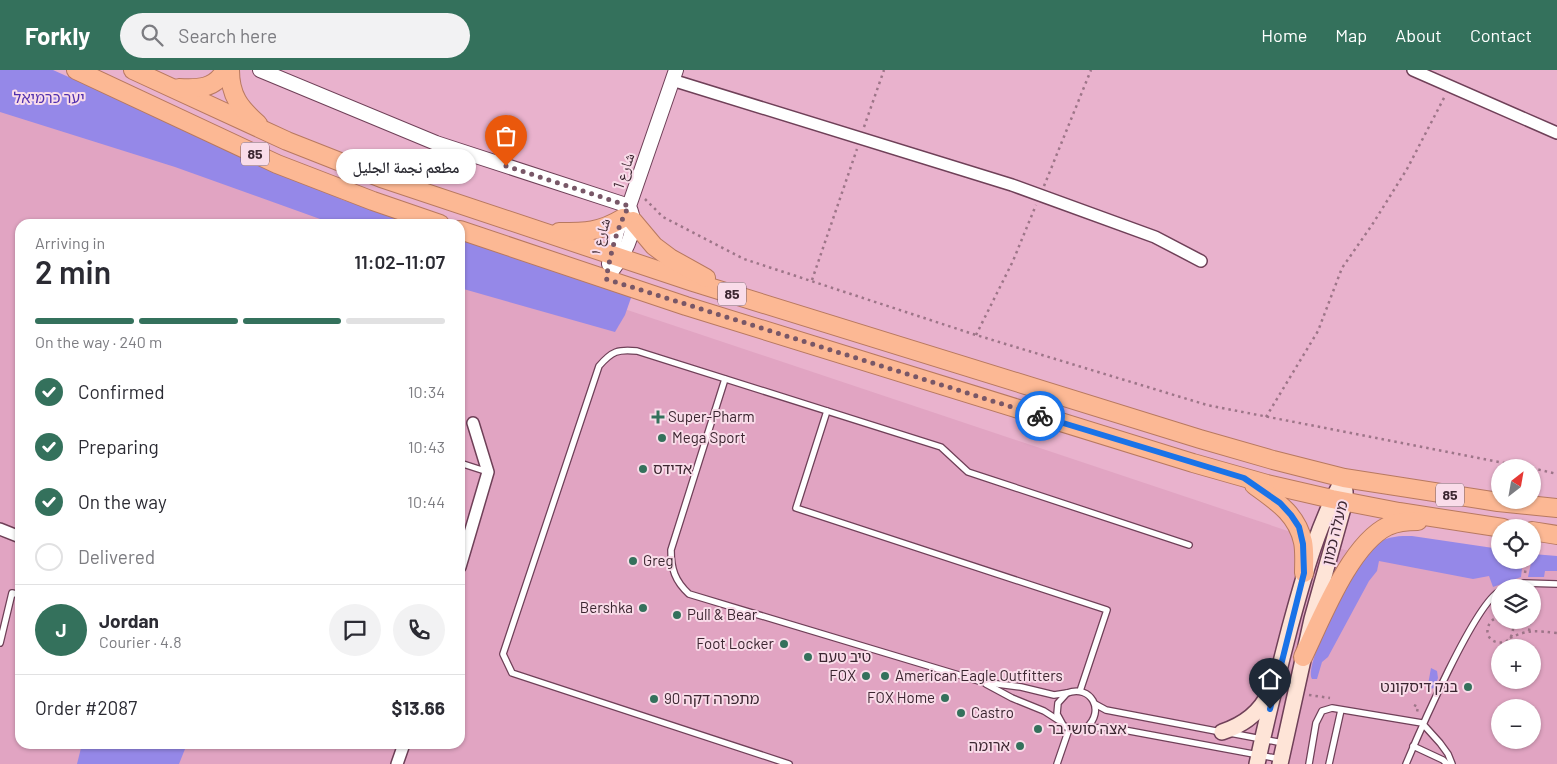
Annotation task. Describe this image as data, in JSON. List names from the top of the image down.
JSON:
{
  "streets": {
    "highway": ["85"],
    "main road": ["מעלה כמון"],
    "street": ["شارع 1"]
  },
  "crossings": [
    ["85", "شارع 1"],
    ["85", "מעלה כמון"]
  ],
  "parks": ["יער כרמיאל"],
  "places": {
    "other": [
      "مطعم نجمة الجليل",
      "Mega Sport",
      "אדידס",
      "Greg",
      "Bershka",
      "Pull & Bear",
      "Foot Locker",
      "טיב טעם",
      "FOX",
      "American Eagle Outfitters",
      "בנק דיסקונט",
      "FOX Home",
      "מתפרה דקה 90",
      "Castro",
      "אצה סושי בר",
      "ארומה"
    ],
    "health": ["Super-Pharm"]
  },
  "north": "top right",
  "page": {
    "header": "Forkly",
    "search": "Search here",
    "nav": [
      "Home",
      "Map",
      "About",
      "Contact"
    ],
    "bubble": "مطعم نجمة الجليل",
    "heading": ["2 min", "Arriving in", "11:02–11:07"],
    "panel": [
      "Jordan",
      "Courier · 4.8",
      "Order #2087",
      "$13.66"
    ],
    "bar": "On the way · 240 m",
    "list": [
      ["Confirmed", "10:34"],
      ["Preparing", "10:43"],
      ["On the way", "10:44"],
      "Delivered"
    ],
    "map_buttons": ["+", "−"],
    "round": "J"
  }
}
